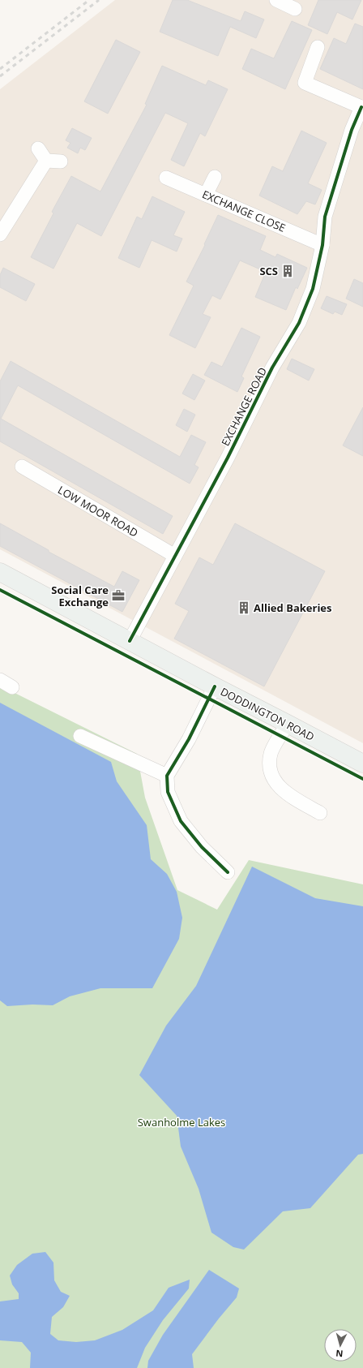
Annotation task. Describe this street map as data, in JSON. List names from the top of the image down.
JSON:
{
  "streets": {
    "main road": ["DODDINGTON ROAD"],
    "street": ["EXCHANGE CLOSE", "EXCHANGE ROAD", "LOW MOOR ROAD"]
  },
  "crossings": [
    ["EXCHANGE CLOSE", "EXCHANGE ROAD"],
    ["EXCHANGE ROAD", "LOW MOOR ROAD"],
    ["EXCHANGE ROAD", "DODDINGTON ROAD"]
  ],
  "parks": ["Swanholme Lakes"],
  "places": {
    "building": ["SCS", "Allied Bakeries"],
    "office": ["Social Care Exchange"]
  },
  "north": "bottom"
}
